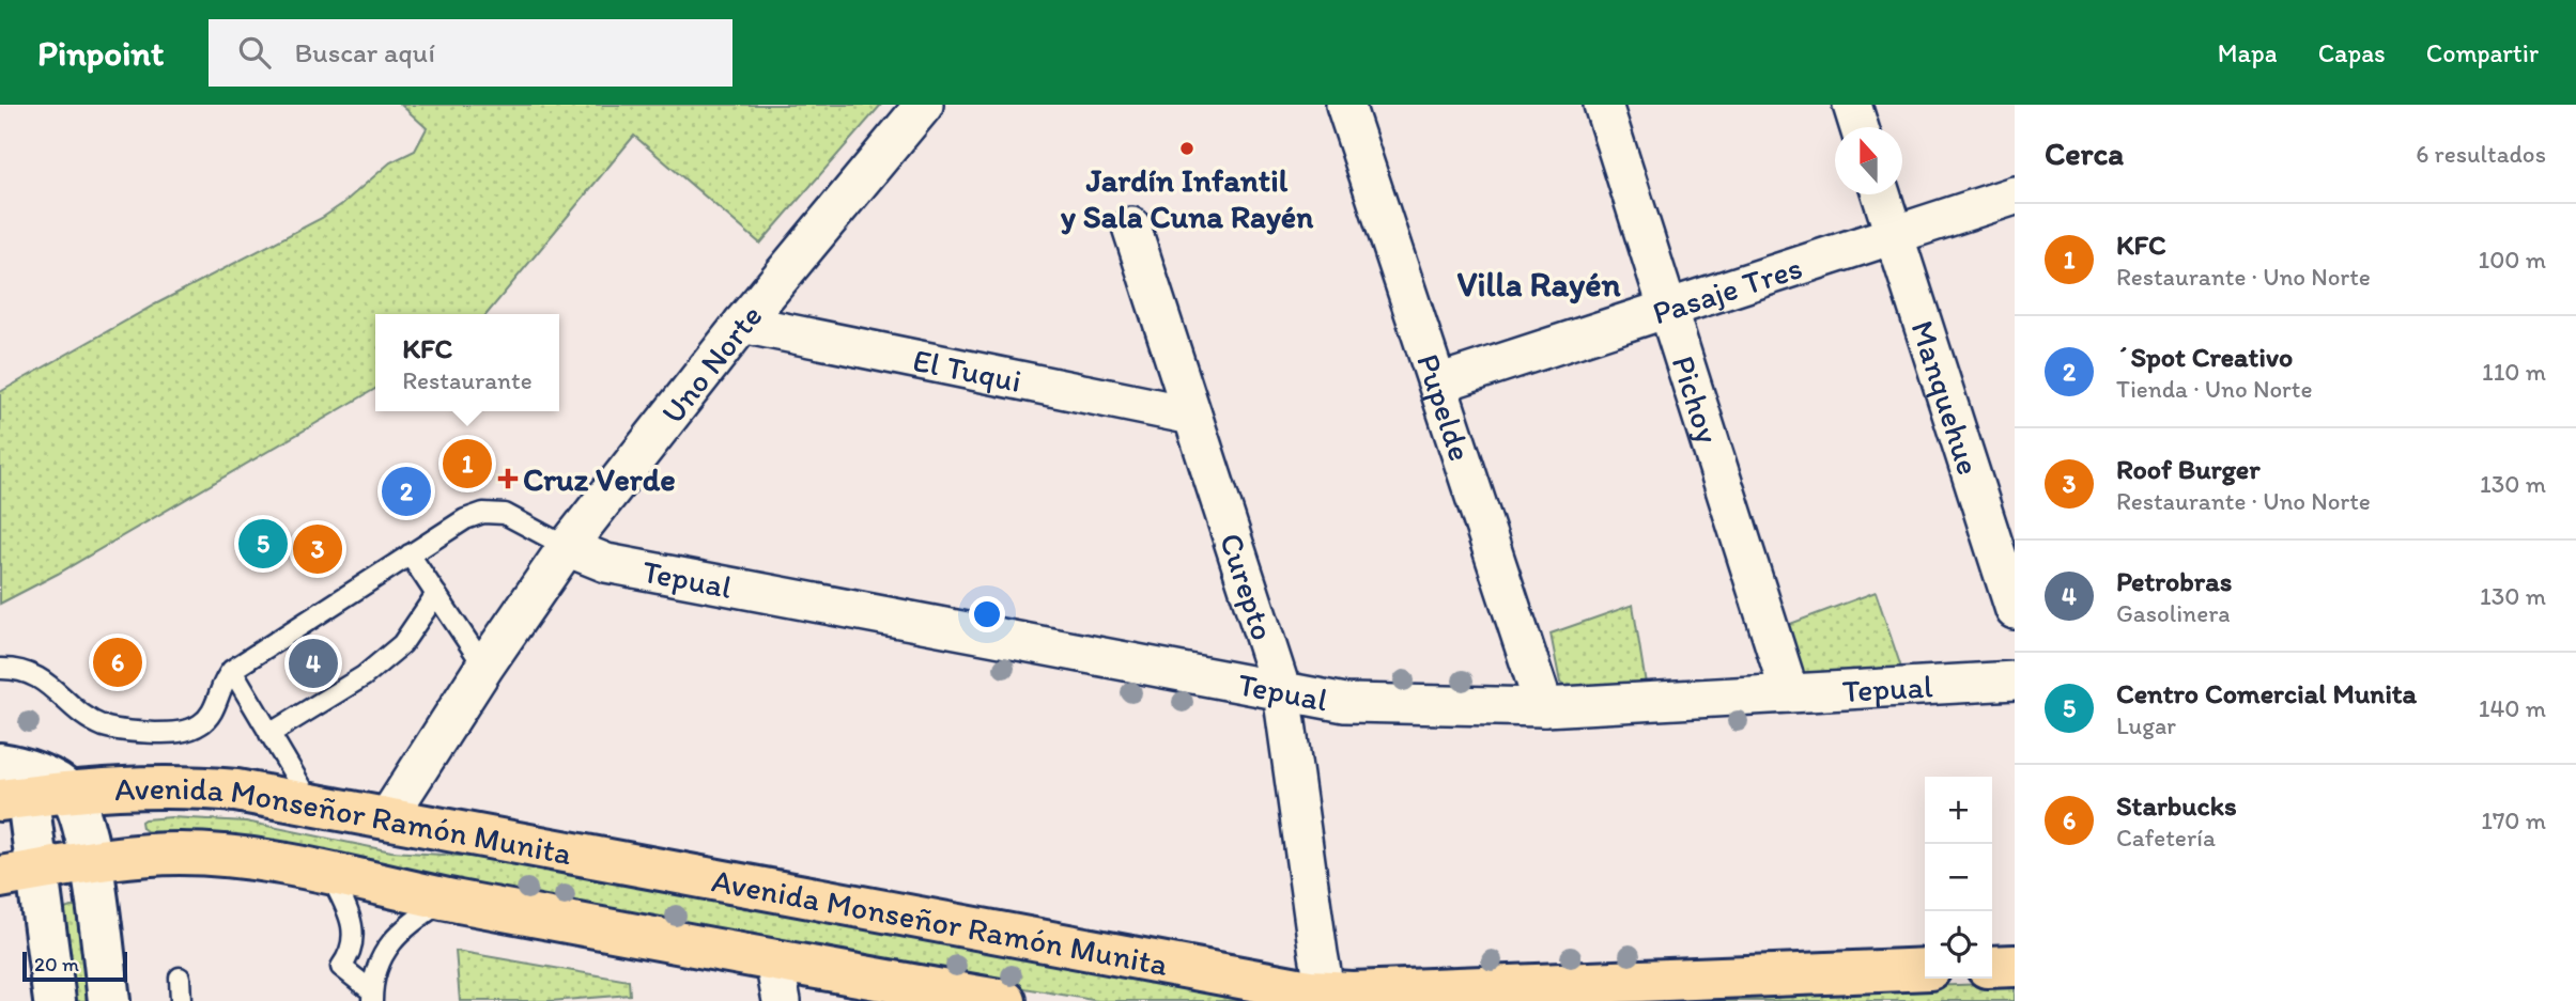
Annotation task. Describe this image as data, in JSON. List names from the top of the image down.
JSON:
{
  "streets": {
    "main road": ["Avenida Monseñor Ramón Munita"],
    "street": [
      "Pasaje Tres",
      "Uno Norte",
      "El Tuqui",
      "Manquehue",
      "Pichoy",
      "Pupelde",
      "Tepual",
      "Curepto"
    ]
  },
  "crossings": [
    ["Pasaje Tres", "Manquehue"],
    ["Pasaje Tres", "Pichoy"],
    ["Pasaje Tres", "Pupelde"],
    ["Uno Norte", "El Tuqui"],
    ["Uno Norte", "Tepual"],
    ["Uno Norte", "Avenida Monseñor Ramón Munita"],
    ["El Tuqui", "Curepto"],
    ["Pichoy", "Tepual"],
    ["Pupelde", "Tepual"],
    ["Tepual", "Curepto"],
    ["Curepto", "Avenida Monseñor Ramón Munita"]
  ],
  "districts": ["Villa Rayén"],
  "places": {
    "other": ["Jardín Infantil y Sala Cuna Rayén"],
    "health": ["Cruz Verde"]
  },
  "scale_bar": "20 m",
  "north": "top",
  "page": {
    "header": "Pinpoint",
    "search": "Buscar aquí",
    "nav": ["Mapa", "Capas", "Compartir"],
    "heading": ["Cerca", "6 resultados"],
    "list": [
      {
        "mark": "1",
        "name": "KFC",
        "note": "Restaurante · Uno Norte",
        "value": "100 m"
      },
      {
        "mark": "2",
        "name": "´Spot Creativo",
        "note": "Tienda · Uno Norte",
        "value": "110 m"
      },
      {
        "mark": "3",
        "name": "Roof Burger",
        "note": "Restaurante · Uno Norte",
        "value": "130 m"
      },
      {
        "mark": "4",
        "name": "Petrobras",
        "note": "Gasolinera",
        "value": "130 m"
      },
      {
        "mark": "5",
        "name": "Centro Comercial Munita",
        "note": "Lugar",
        "value": "140 m"
      },
      {
        "mark": "6",
        "name": "Starbucks",
        "note": "Cafetería",
        "value": "170 m"
      }
    ],
    "popup": ["KFC", "Restaurante"],
    "pins": [
      "1",
      "2",
      "5",
      "3",
      "6",
      "4"
    ],
    "map_buttons": ["+", "−"],
    "scale": "20 m"
  }
}
